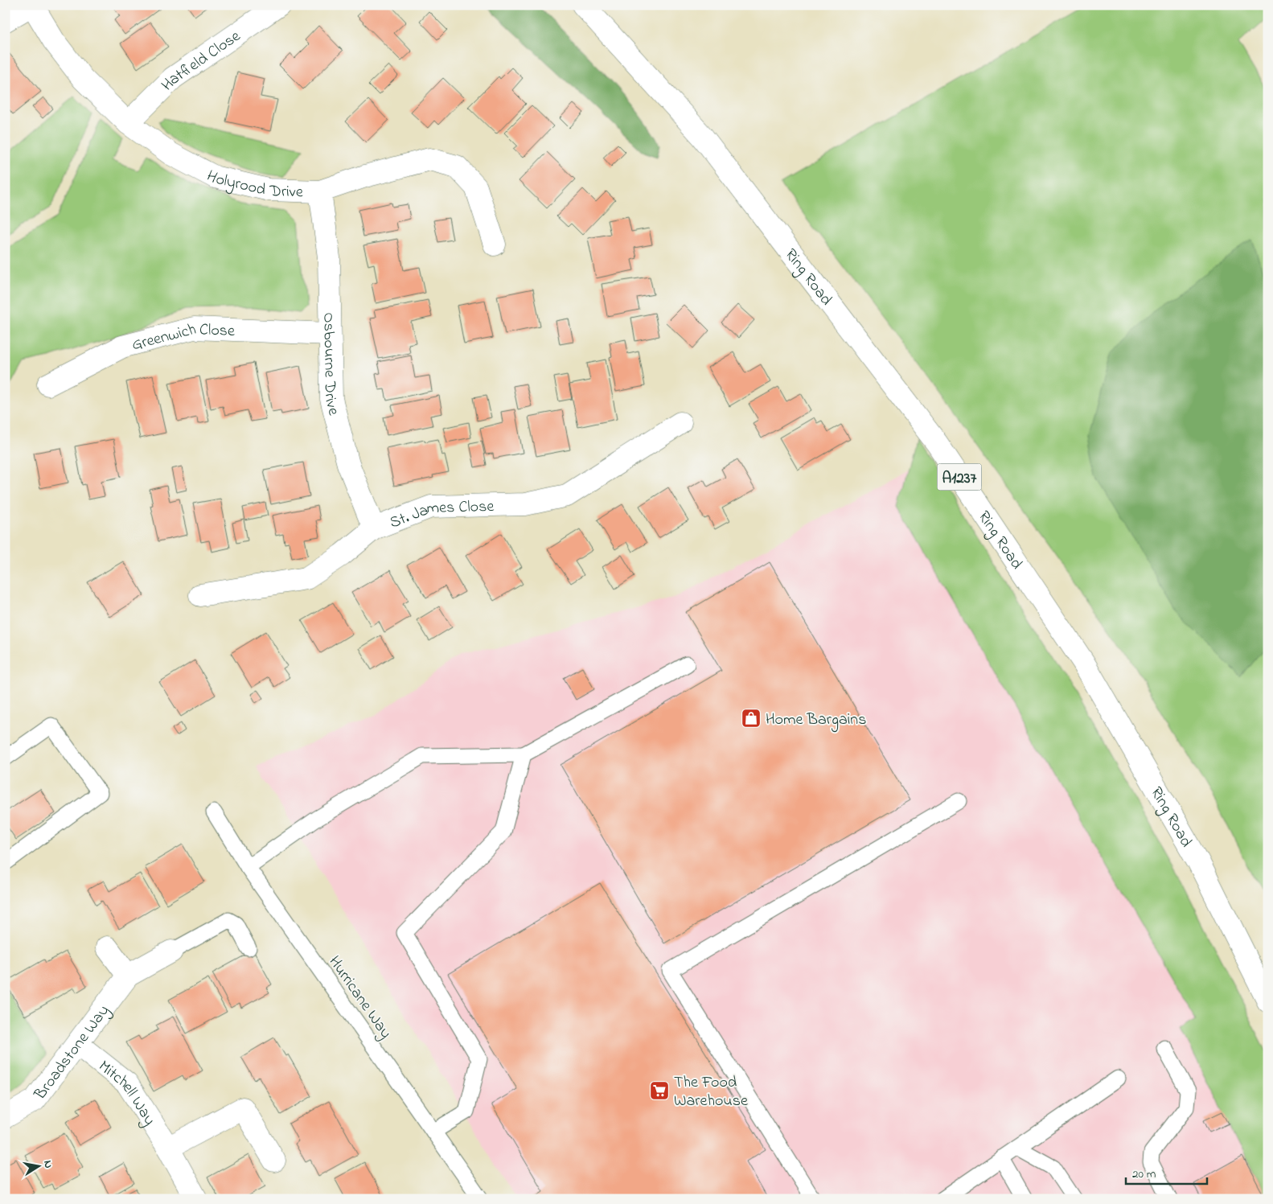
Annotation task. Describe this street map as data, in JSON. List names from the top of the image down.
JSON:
{
  "streets": {
    "main road": [
      "Hatfield Close",
      "Holyrood Drive",
      "Ring Road",
      "Greenwich Close",
      "Osbourne Drive",
      "A1237",
      "St. James Close",
      "Broadstone Way",
      "Mitchell Way"
    ],
    "lane": ["Hurricane Way"]
  },
  "crossings": [
    ["Hatfield Close", "Holyrood Drive"],
    ["Holyrood Drive", "Osbourne Drive"],
    ["Greenwich Close", "Osbourne Drive"],
    ["Osbourne Drive", "St. James Close"],
    ["Broadstone Way", "Mitchell Way"]
  ],
  "places": {
    "shop": ["Home Bargains"],
    "supermarket": ["The Food Warehouse"]
  },
  "scale_bar": "20 m",
  "north": "right"
}
